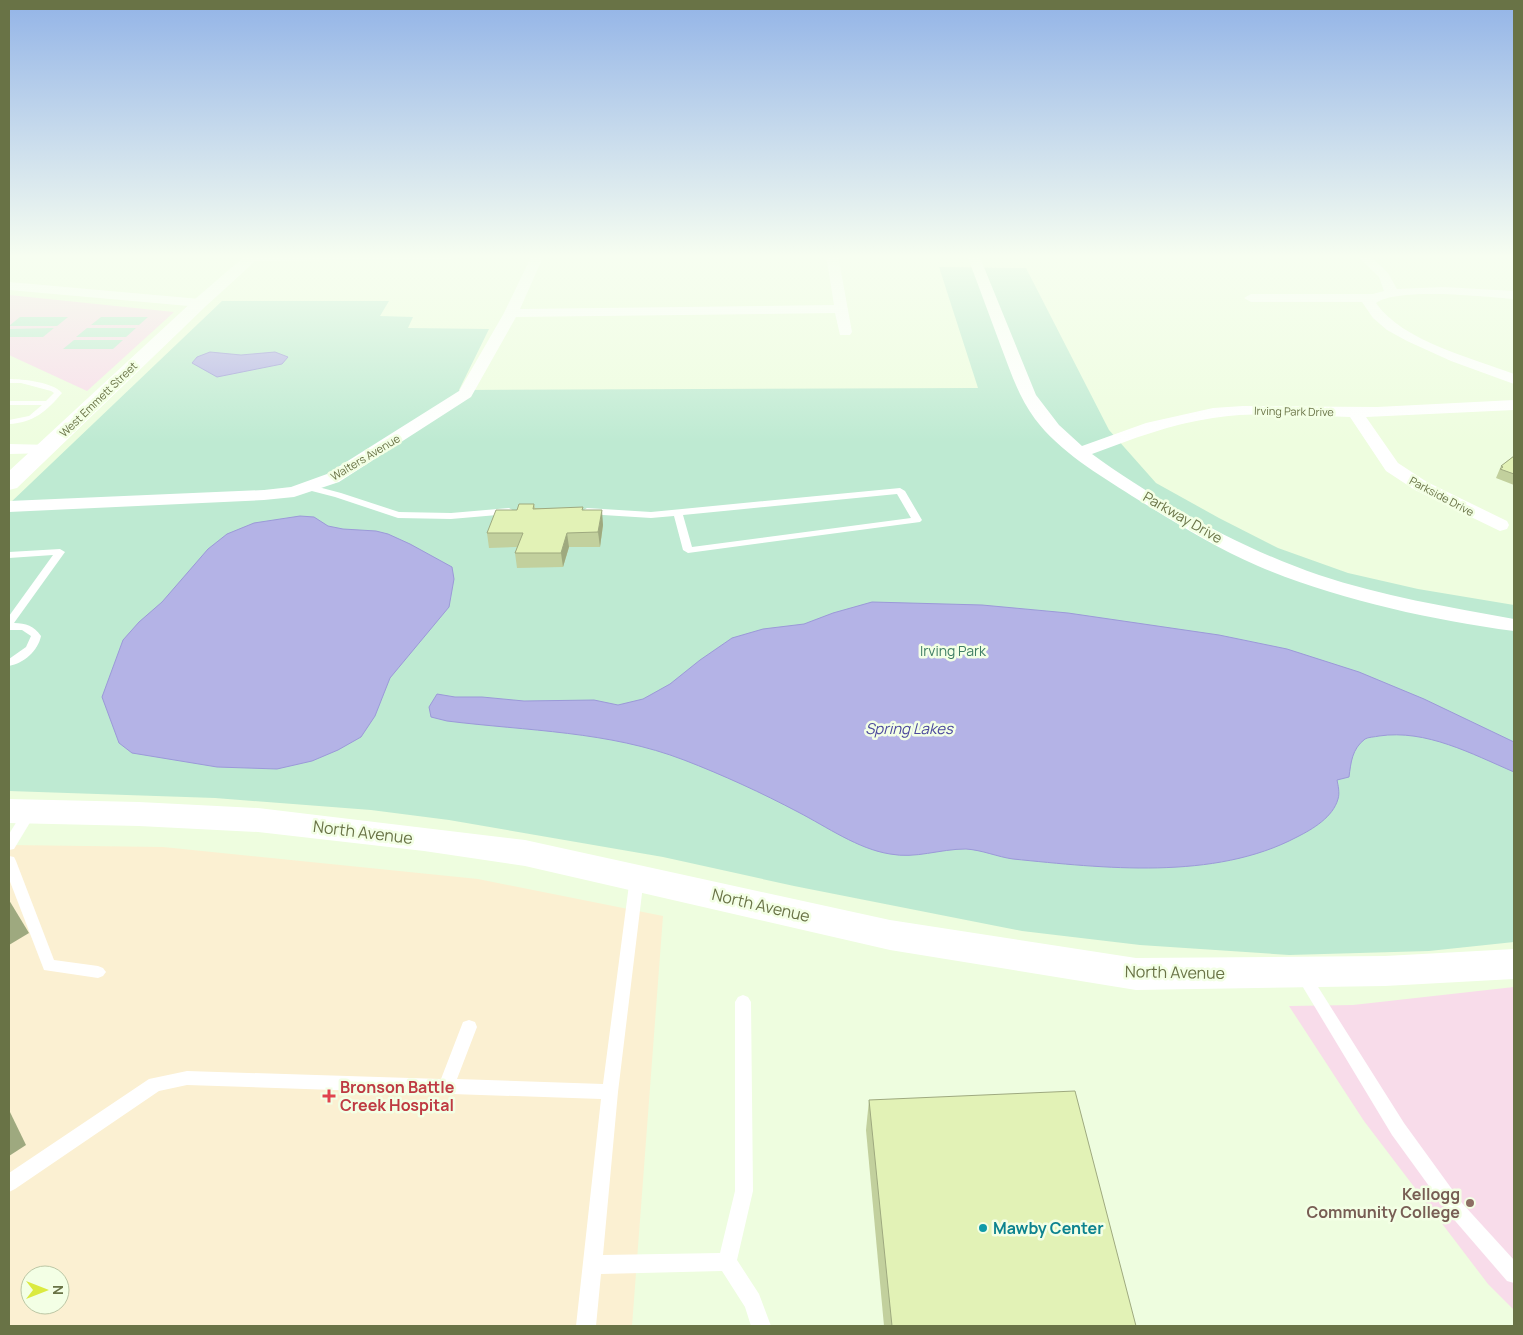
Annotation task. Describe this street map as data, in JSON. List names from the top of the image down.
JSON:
{
  "streets": {
    "street": [
      "West Emmett Street",
      "Irving Park Drive",
      "Walters Avenue",
      "Parkside Drive",
      "Parkway Drive",
      "North Avenue"
    ]
  },
  "crossings": [
    ["Irving Park Drive", "Parkside Drive"],
    ["Irving Park Drive", "Parkway Drive"]
  ],
  "water": ["Spring Lakes"],
  "parks": ["Irving Park"],
  "places": {
    "health": ["Bronson Battle Creek Hospital"],
    "other": ["Kellogg Community College", "Mawby Center"]
  },
  "north": "right"
}
